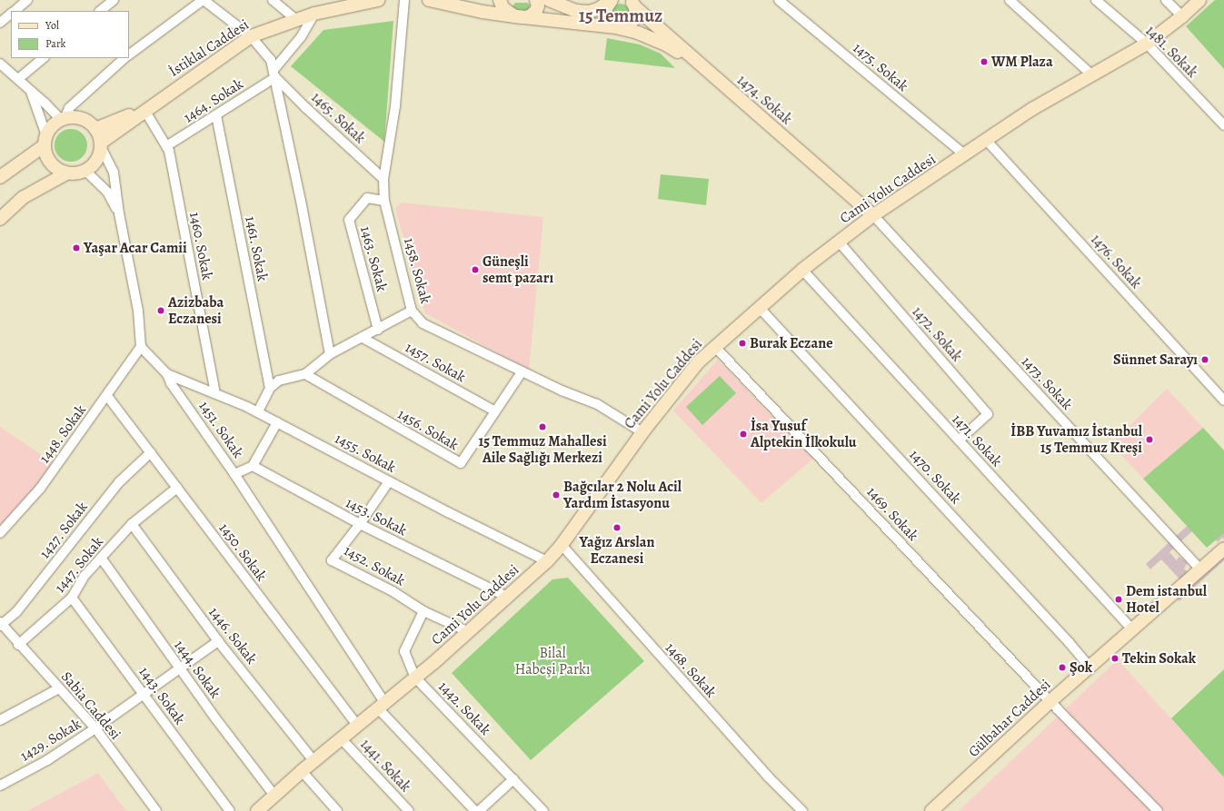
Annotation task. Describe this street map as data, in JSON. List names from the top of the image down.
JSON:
{
  "streets": {
    "street": [
      "İstiklal Caddesi",
      "1481. Sokak",
      "1475. Sokak",
      "1474. Sokak",
      "1464. Sokak",
      "1465. Sokak",
      "Cami Yolu Caddesi",
      "1460. Sokak",
      "1461. Sokak",
      "1463. Sokak",
      "1476. Sokak",
      "1458. Sokak",
      "1472. Sokak",
      "1457. Sokak",
      "1473. Sokak",
      "1451. Sokak",
      "1456. Sokak",
      "1448. Sokak",
      "1471. Sokak",
      "1455. Sokak",
      "1470. Sokak",
      "1469. Sokak",
      "1453. Sokak",
      "1427. Sokak",
      "1450. Sokak",
      "1447. Sokak",
      "1452. Sokak",
      "1446. Sokak",
      "1444. Sokak",
      "1468. Sokak",
      "1443. Sokak",
      "Sabia Caddesi",
      "1442. Sokak",
      "Gülbahar Caddesi",
      "1429. Sokak",
      "1441. Sokak"
    ]
  },
  "crossings": [
    ["İstiklal Caddesi", "1464. Sokak"],
    ["İstiklal Caddesi", "1460. Sokak"],
    ["1481. Sokak", "Cami Yolu Caddesi"],
    ["1475. Sokak", "Cami Yolu Caddesi"],
    ["1474. Sokak", "Cami Yolu Caddesi"],
    ["1474. Sokak", "1473. Sokak"],
    ["1464. Sokak", "1465. Sokak"],
    ["1464. Sokak", "1460. Sokak"],
    ["1464. Sokak", "1461. Sokak"],
    ["1465. Sokak", "1458. Sokak"],
    ["Cami Yolu Caddesi", "1476. Sokak"],
    ["Cami Yolu Caddesi", "1458. Sokak"],
    ["Cami Yolu Caddesi", "1472. Sokak"],
    ["Cami Yolu Caddesi", "1473. Sokak"],
    ["Cami Yolu Caddesi", "1451. Sokak"],
    ["Cami Yolu Caddesi", "1471. Sokak"],
    ["Cami Yolu Caddesi", "1455. Sokak"],
    ["Cami Yolu Caddesi", "1470. Sokak"],
    ["Cami Yolu Caddesi", "1469. Sokak"],
    ["Cami Yolu Caddesi", "1453. Sokak"],
    ["Cami Yolu Caddesi", "1450. Sokak"],
    ["Cami Yolu Caddesi", "1452. Sokak"],
    ["Cami Yolu Caddesi", "1446. Sokak"],
    ["Cami Yolu Caddesi", "1444. Sokak"],
    ["Cami Yolu Caddesi", "1468. Sokak"],
    ["Cami Yolu Caddesi", "1442. Sokak"],
    ["Cami Yolu Caddesi", "1441. Sokak"],
    ["1460. Sokak", "1455. Sokak"],
    ["1463. Sokak", "1458. Sokak"],
    ["1458. Sokak", "1456. Sokak"],
    ["1472. Sokak", "1471. Sokak"],
    ["1457. Sokak", "1456. Sokak"],
    ["1473. Sokak", "Gülbahar Caddesi"],
    ["1451. Sokak", "1448. Sokak"],
    ["1451. Sokak", "1455. Sokak"],
    ["1448. Sokak", "1450. Sokak"],
    ["1471. Sokak", "Gülbahar Caddesi"],
    ["1455. Sokak", "1452. Sokak"],
    ["1470. Sokak", "Gülbahar Caddesi"],
    ["1469. Sokak", "Gülbahar Caddesi"],
    ["1453. Sokak", "1452. Sokak"],
    ["1427. Sokak", "1450. Sokak"],
    ["1427. Sokak", "Sabia Caddesi"],
    ["1450. Sokak", "1447. Sokak"],
    ["1447. Sokak", "1446. Sokak"],
    ["1447. Sokak", "1444. Sokak"],
    ["1447. Sokak", "1443. Sokak"],
    ["1447. Sokak", "Sabia Caddesi"],
    ["1452. Sokak", "1442. Sokak"],
    ["1446. Sokak", "1429. Sokak"],
    ["1444. Sokak", "1429. Sokak"],
    ["1443. Sokak", "1429. Sokak"],
    ["Sabia Caddesi", "1429. Sokak"]
  ],
  "districts": ["15 Temmuz"],
  "parks": ["Bilal Habeşi Parkı"],
  "places": [
    "WM Plaza",
    "Yaşar Acar Camii",
    "Güneşli semt pazarı",
    "Azizbaba Eczanesi",
    "Burak Eczane",
    "Sünnet Sarayı",
    "15 Temmuz Mahallesi Aile Sağlığı Merkezi",
    "İsa Yusuf Alptekin İlkokulu",
    "İBB Yuvamız İstanbul 15 Temmuz Kreşi",
    "Bağcılar 2 Nolu Acil Yardım İstasyonu",
    "Yağız Arslan Eczanesi",
    "Dem istanbul Hotel",
    "Tekin Sokak",
    "Şok"
  ],
  "legend": ["Yol", "Park"]
}
